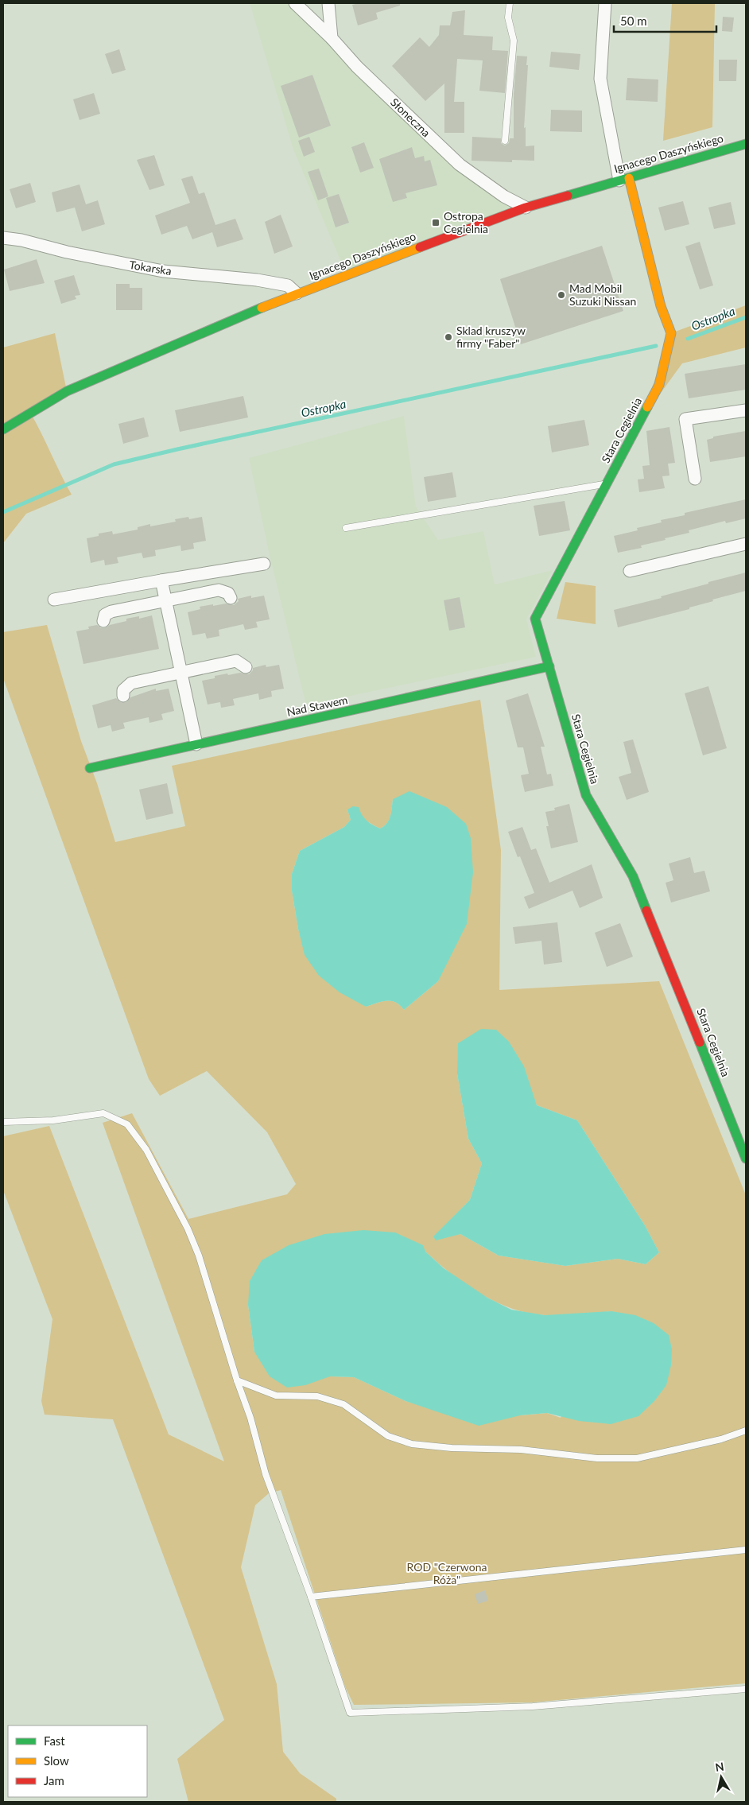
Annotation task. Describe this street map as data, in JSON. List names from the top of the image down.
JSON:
{
  "streets": {
    "street": [
      "Słoneczna",
      "Ignacego Daszyńskiego",
      "Tokarska",
      "Stara Cegielnia",
      "Nad Stawem"
    ]
  },
  "crossings": [
    ["Słoneczna", "Ignacego Daszyńskiego"],
    ["Ignacego Daszyńskiego", "Tokarska"],
    ["Ignacego Daszyńskiego", "Stara Cegielnia"],
    ["Stara Cegielnia", "Nad Stawem"]
  ],
  "water": ["Ostropka"],
  "parks": ["ROD \"Czerwona Róża\""],
  "places": {
    "transit": ["Ostropa Cegielnia"],
    "other": ["Mad Mobil Suzuki Nissan", "Sklad kruszyw firmy \"Faber\""]
  },
  "legend": ["Fast", "Slow", "Jam"],
  "scale_bar": "50 m",
  "north": "top"
}
